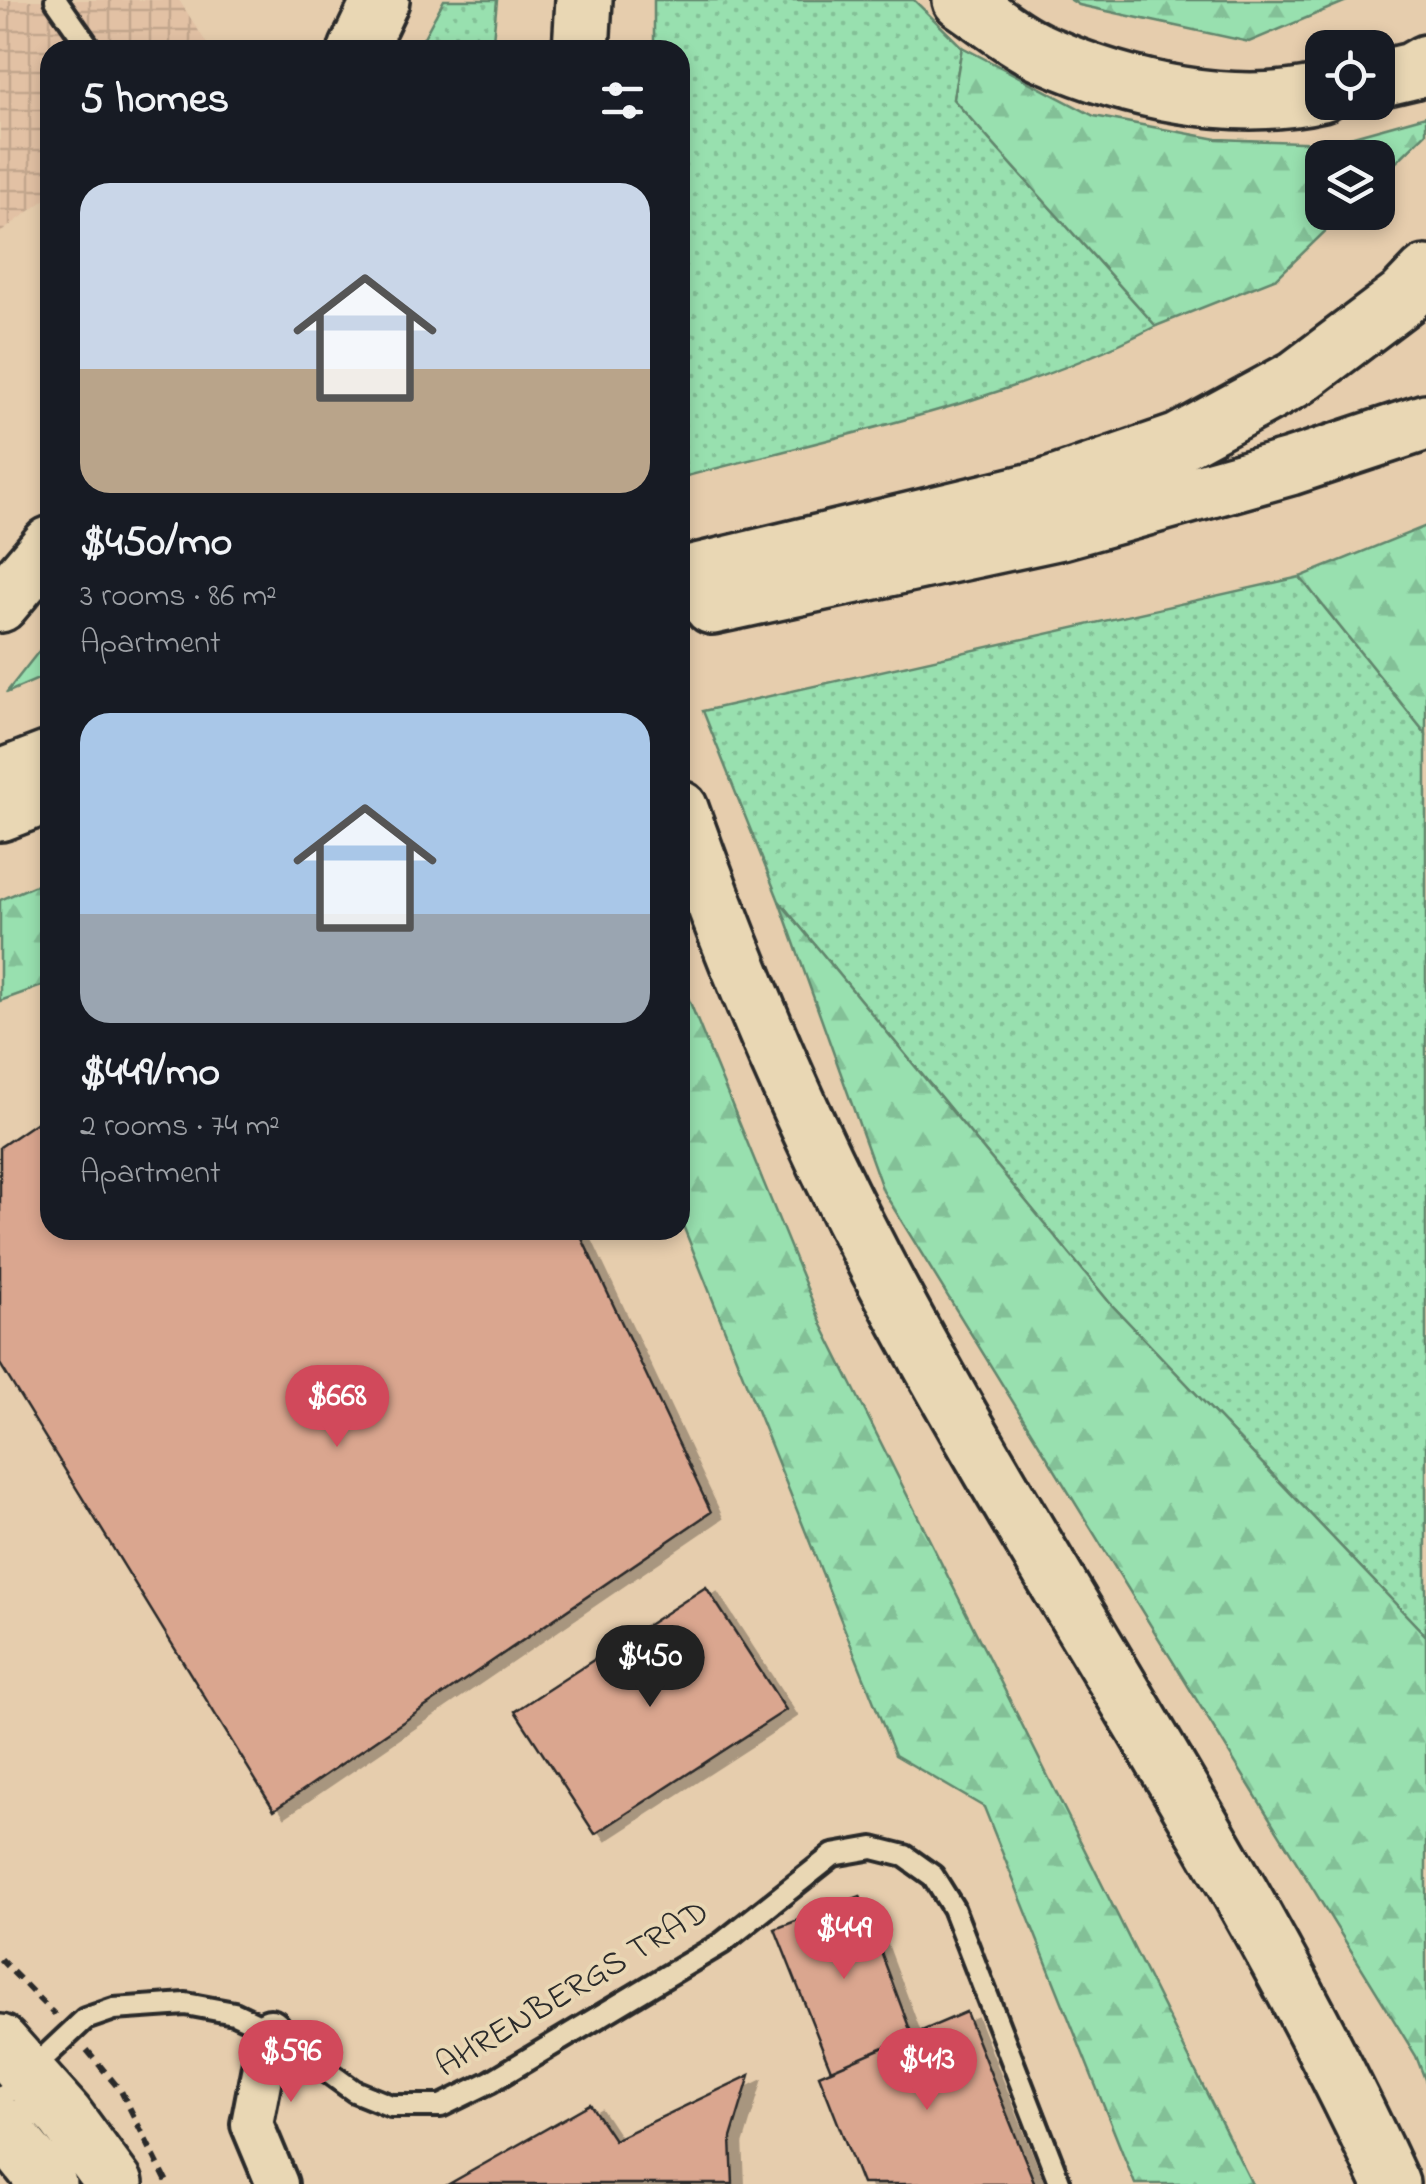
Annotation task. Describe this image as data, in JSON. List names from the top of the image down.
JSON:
{
  "streets": {
    "lane": ["AHRENBERGS TRAD"]
  },
  "page": {
    "heading": "5 homes",
    "list": [
      {
        "name": "$450/mo",
        "note": "3 rooms · 86 m² · Apartment"
      },
      {
        "name": "$449/mo",
        "note": "2 rooms · 74 m² · Apartment"
      }
    ],
    "price": [
      "$668",
      "$450",
      "$449",
      "$596",
      "$413"
    ]
  }
}
